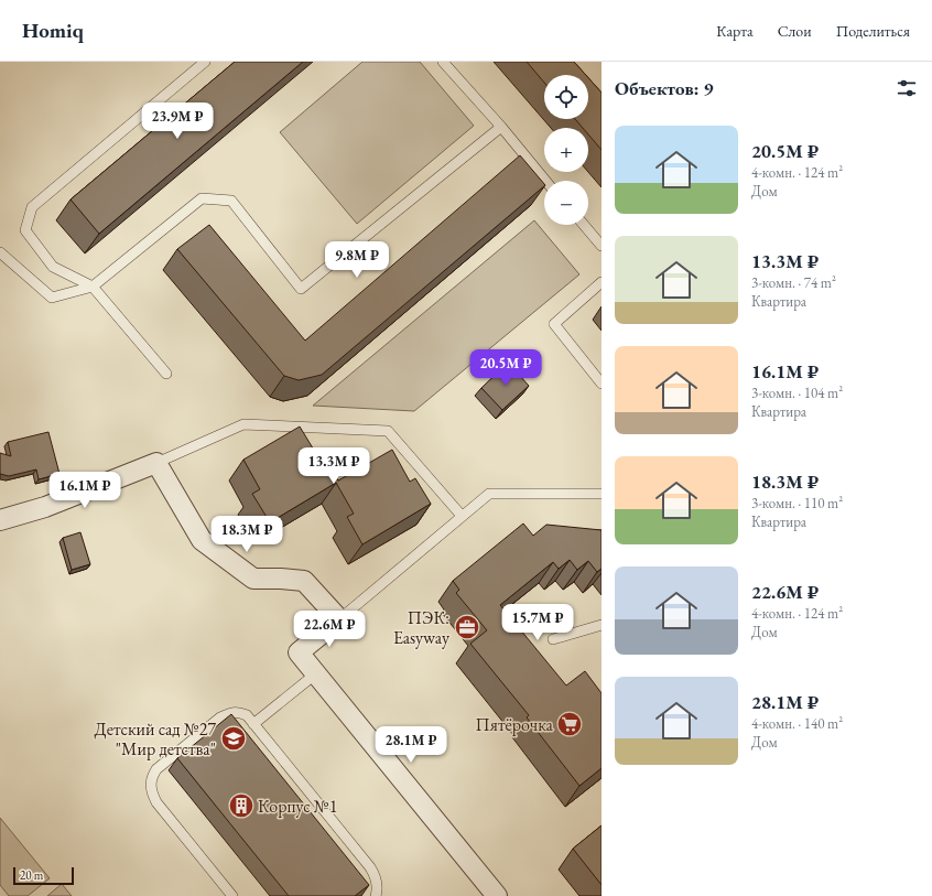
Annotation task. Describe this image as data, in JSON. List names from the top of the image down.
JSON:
{
  "places": {
    "office": ["ПЭК: Easyway"],
    "supermarket": ["Пятёрочка"],
    "school or university": ["Детский сад №27 \"Мир детства\""],
    "building": ["Корпус №1"]
  },
  "scale_bar": "20 m",
  "page": {
    "header": "Homiq",
    "nav": ["Карта", "Слои", "Поделиться"],
    "heading": "Объектов: 9",
    "map_buttons": ["+", "−"],
    "price": [
      "23.9M ₽",
      "9.8M ₽",
      "20.5M ₽",
      "13.3M ₽",
      "16.1M ₽",
      "18.3M ₽",
      "15.7M ₽",
      "22.6M ₽",
      "28.1M ₽"
    ],
    "list": [
      {
        "name": "20.5M ₽",
        "note": "4-комн. · 124 m² · Дом"
      },
      {
        "name": "13.3M ₽",
        "note": "3-комн. · 74 m² · Квартира"
      },
      {
        "name": "16.1M ₽",
        "note": "3-комн. · 104 m² · Квартира"
      },
      {
        "name": "18.3M ₽",
        "note": "3-комн. · 110 m² · Квартира"
      },
      {
        "name": "22.6M ₽",
        "note": "4-комн. · 124 m² · Дом"
      },
      {
        "name": "28.1M ₽",
        "note": "4-комн. · 140 m² · Дом"
      }
    ],
    "scale": "20 m"
  }
}
